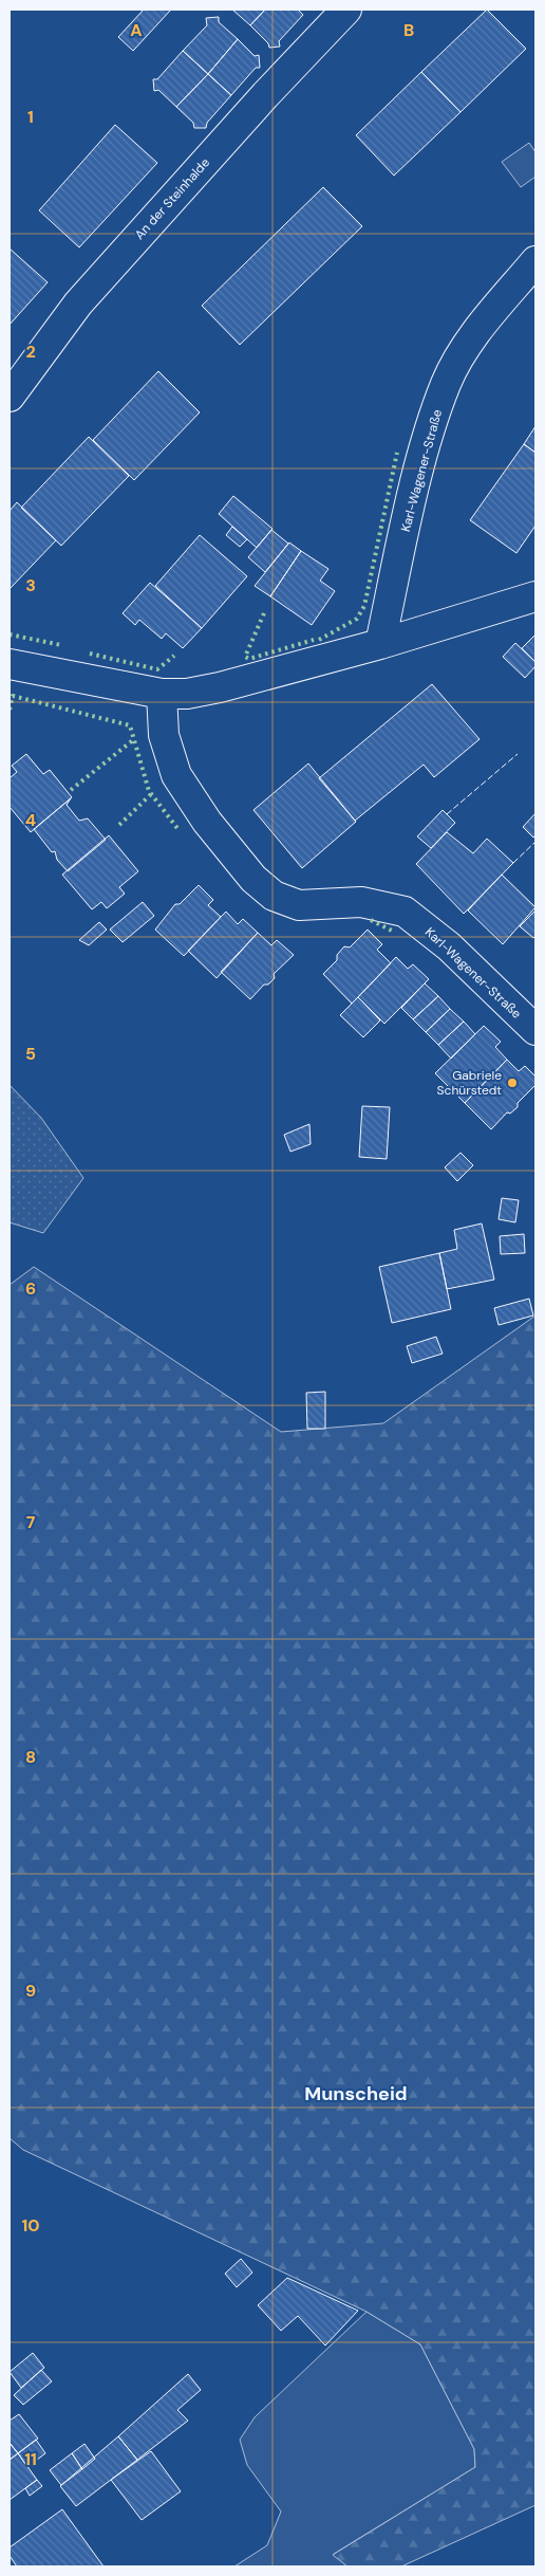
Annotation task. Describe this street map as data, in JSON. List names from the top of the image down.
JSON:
{
  "streets": {
    "street": ["An der Steinhalde", "Karl-Wagener-Straße"]
  },
  "districts": ["Munscheid"],
  "places": ["Gabriele Schürstedt"],
  "grid": {
    "columns": ["A", "B"],
    "rows": [
      "1",
      "2",
      "3",
      "4",
      "5",
      "6",
      "7",
      "8",
      "9",
      "10",
      "11"
    ]
  }
}
